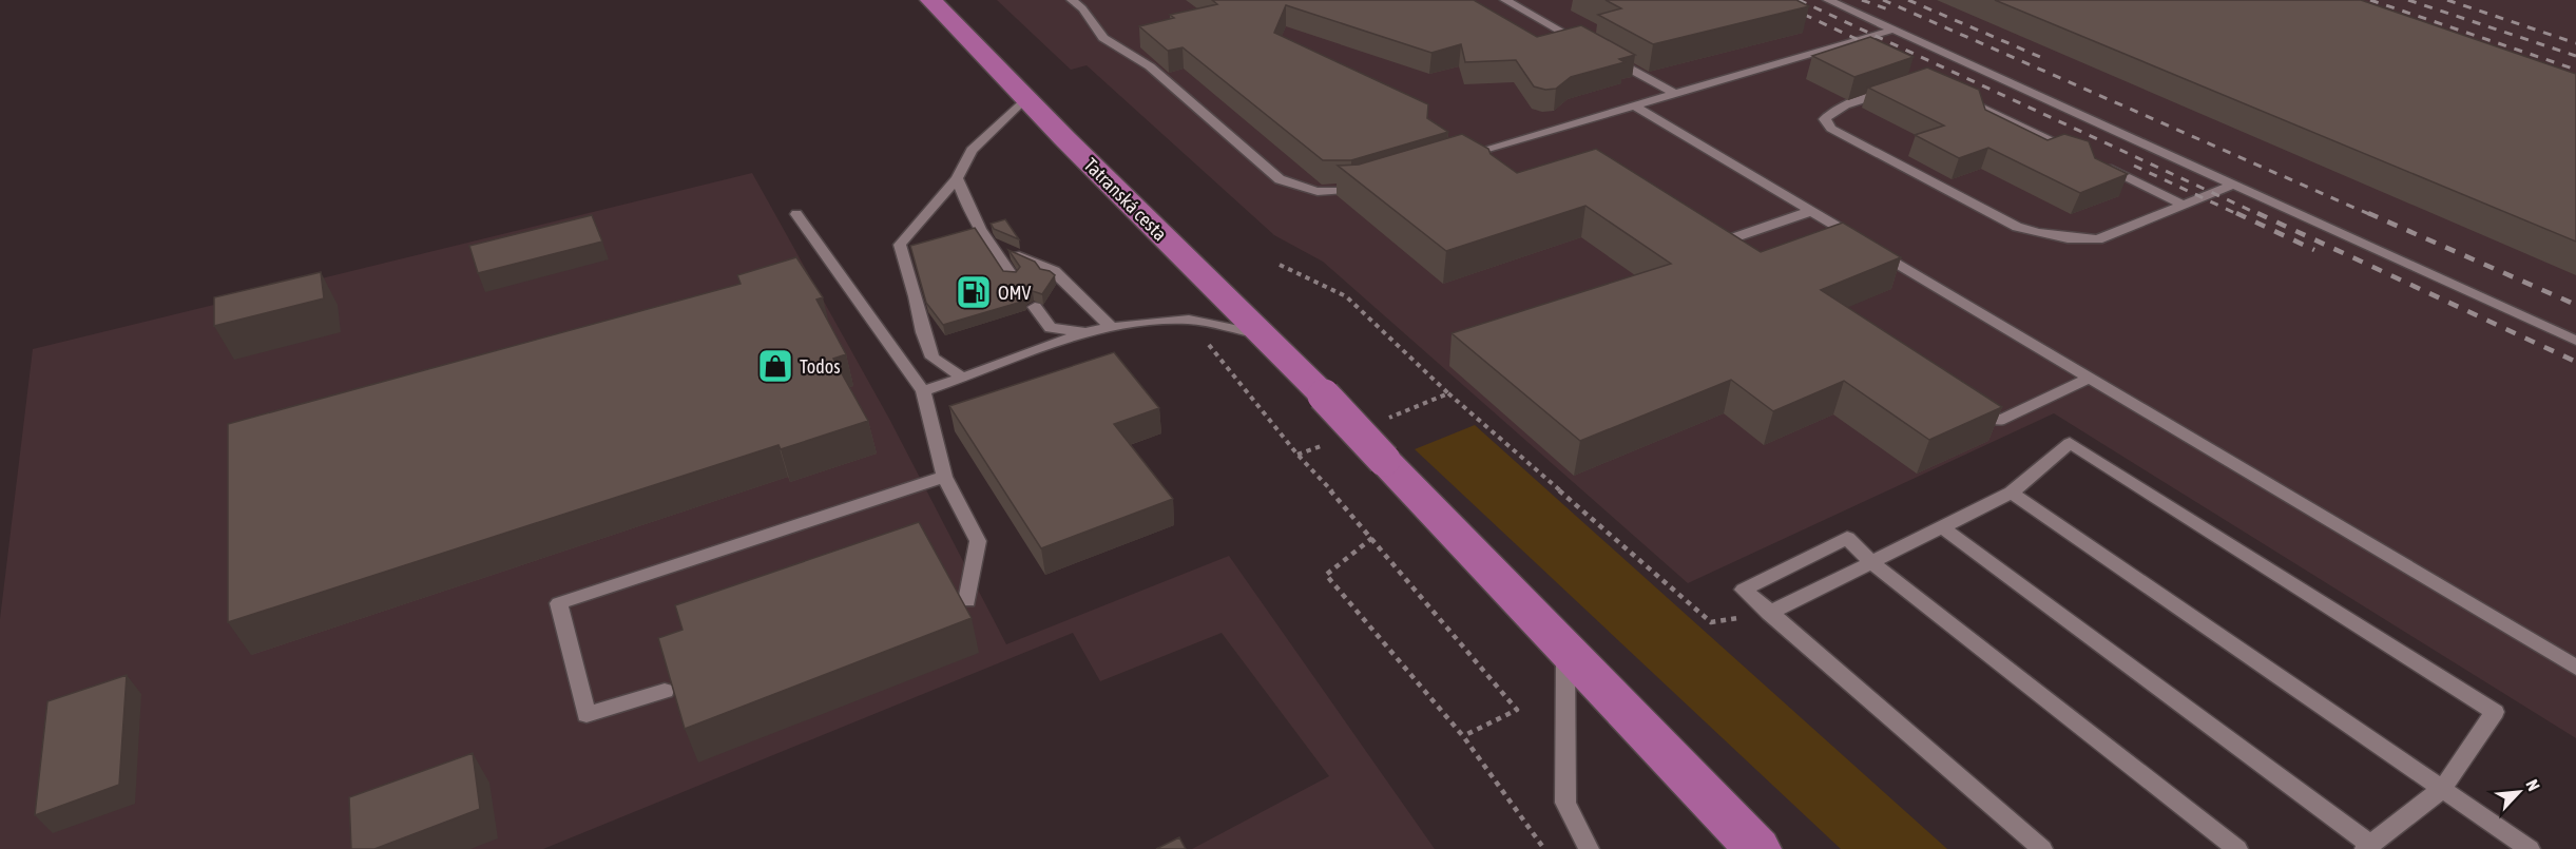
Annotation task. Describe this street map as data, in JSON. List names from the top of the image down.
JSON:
{
  "streets": {
    "main road": ["Tatranská cesta"]
  },
  "places": {
    "fuel station": ["OMV"],
    "shop": ["Todos"]
  },
  "north": "top right"
}
